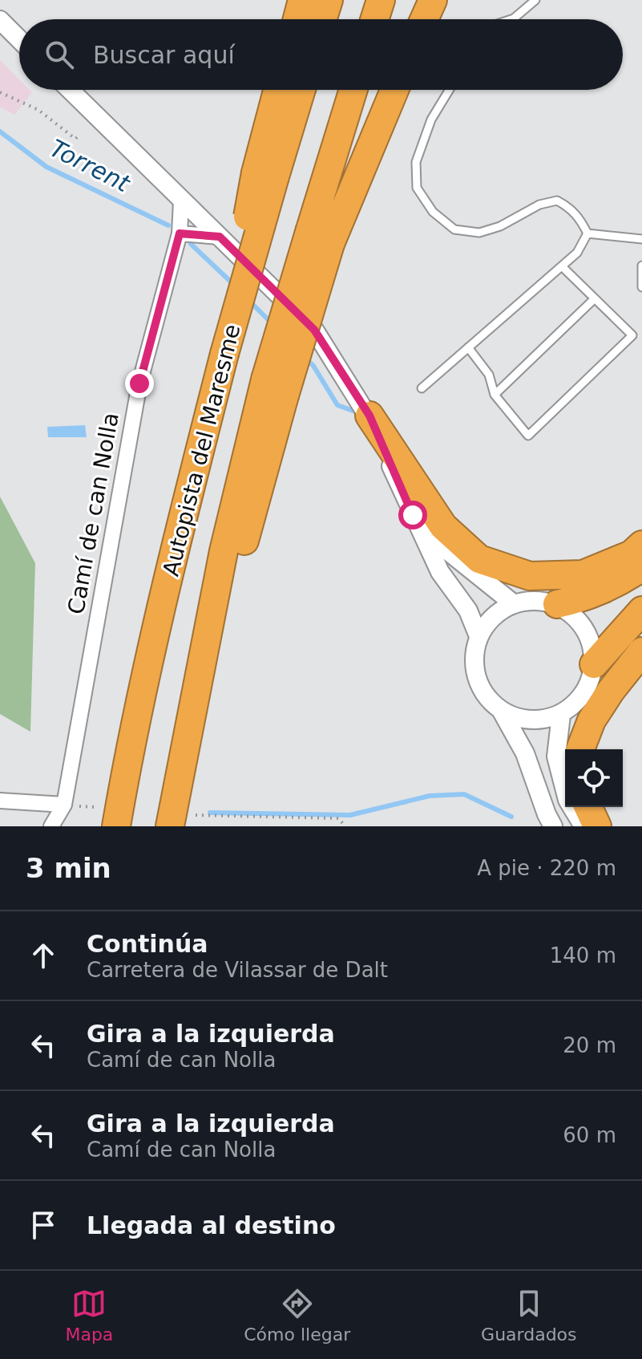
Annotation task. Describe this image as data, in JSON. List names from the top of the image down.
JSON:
{
  "streets": {
    "highway": ["Autopista del Maresme"],
    "street": ["Camí de can Nolla"]
  },
  "water": ["Torrent"],
  "page": {
    "search": "Buscar aquí",
    "heading": ["3 min", "A pie · 220 m"],
    "list": [
      ["Continúa", "Carretera de Vilassar de Dalt", "140 m"],
      ["Gira a la izquierda", "Camí de can Nolla", "20 m"],
      ["Gira a la izquierda", "Camí de can Nolla", "60 m"],
      "Llegada al destino"
    ],
    "nav": ["Mapa", "Cómo llegar", "Guardados"]
  }
}
